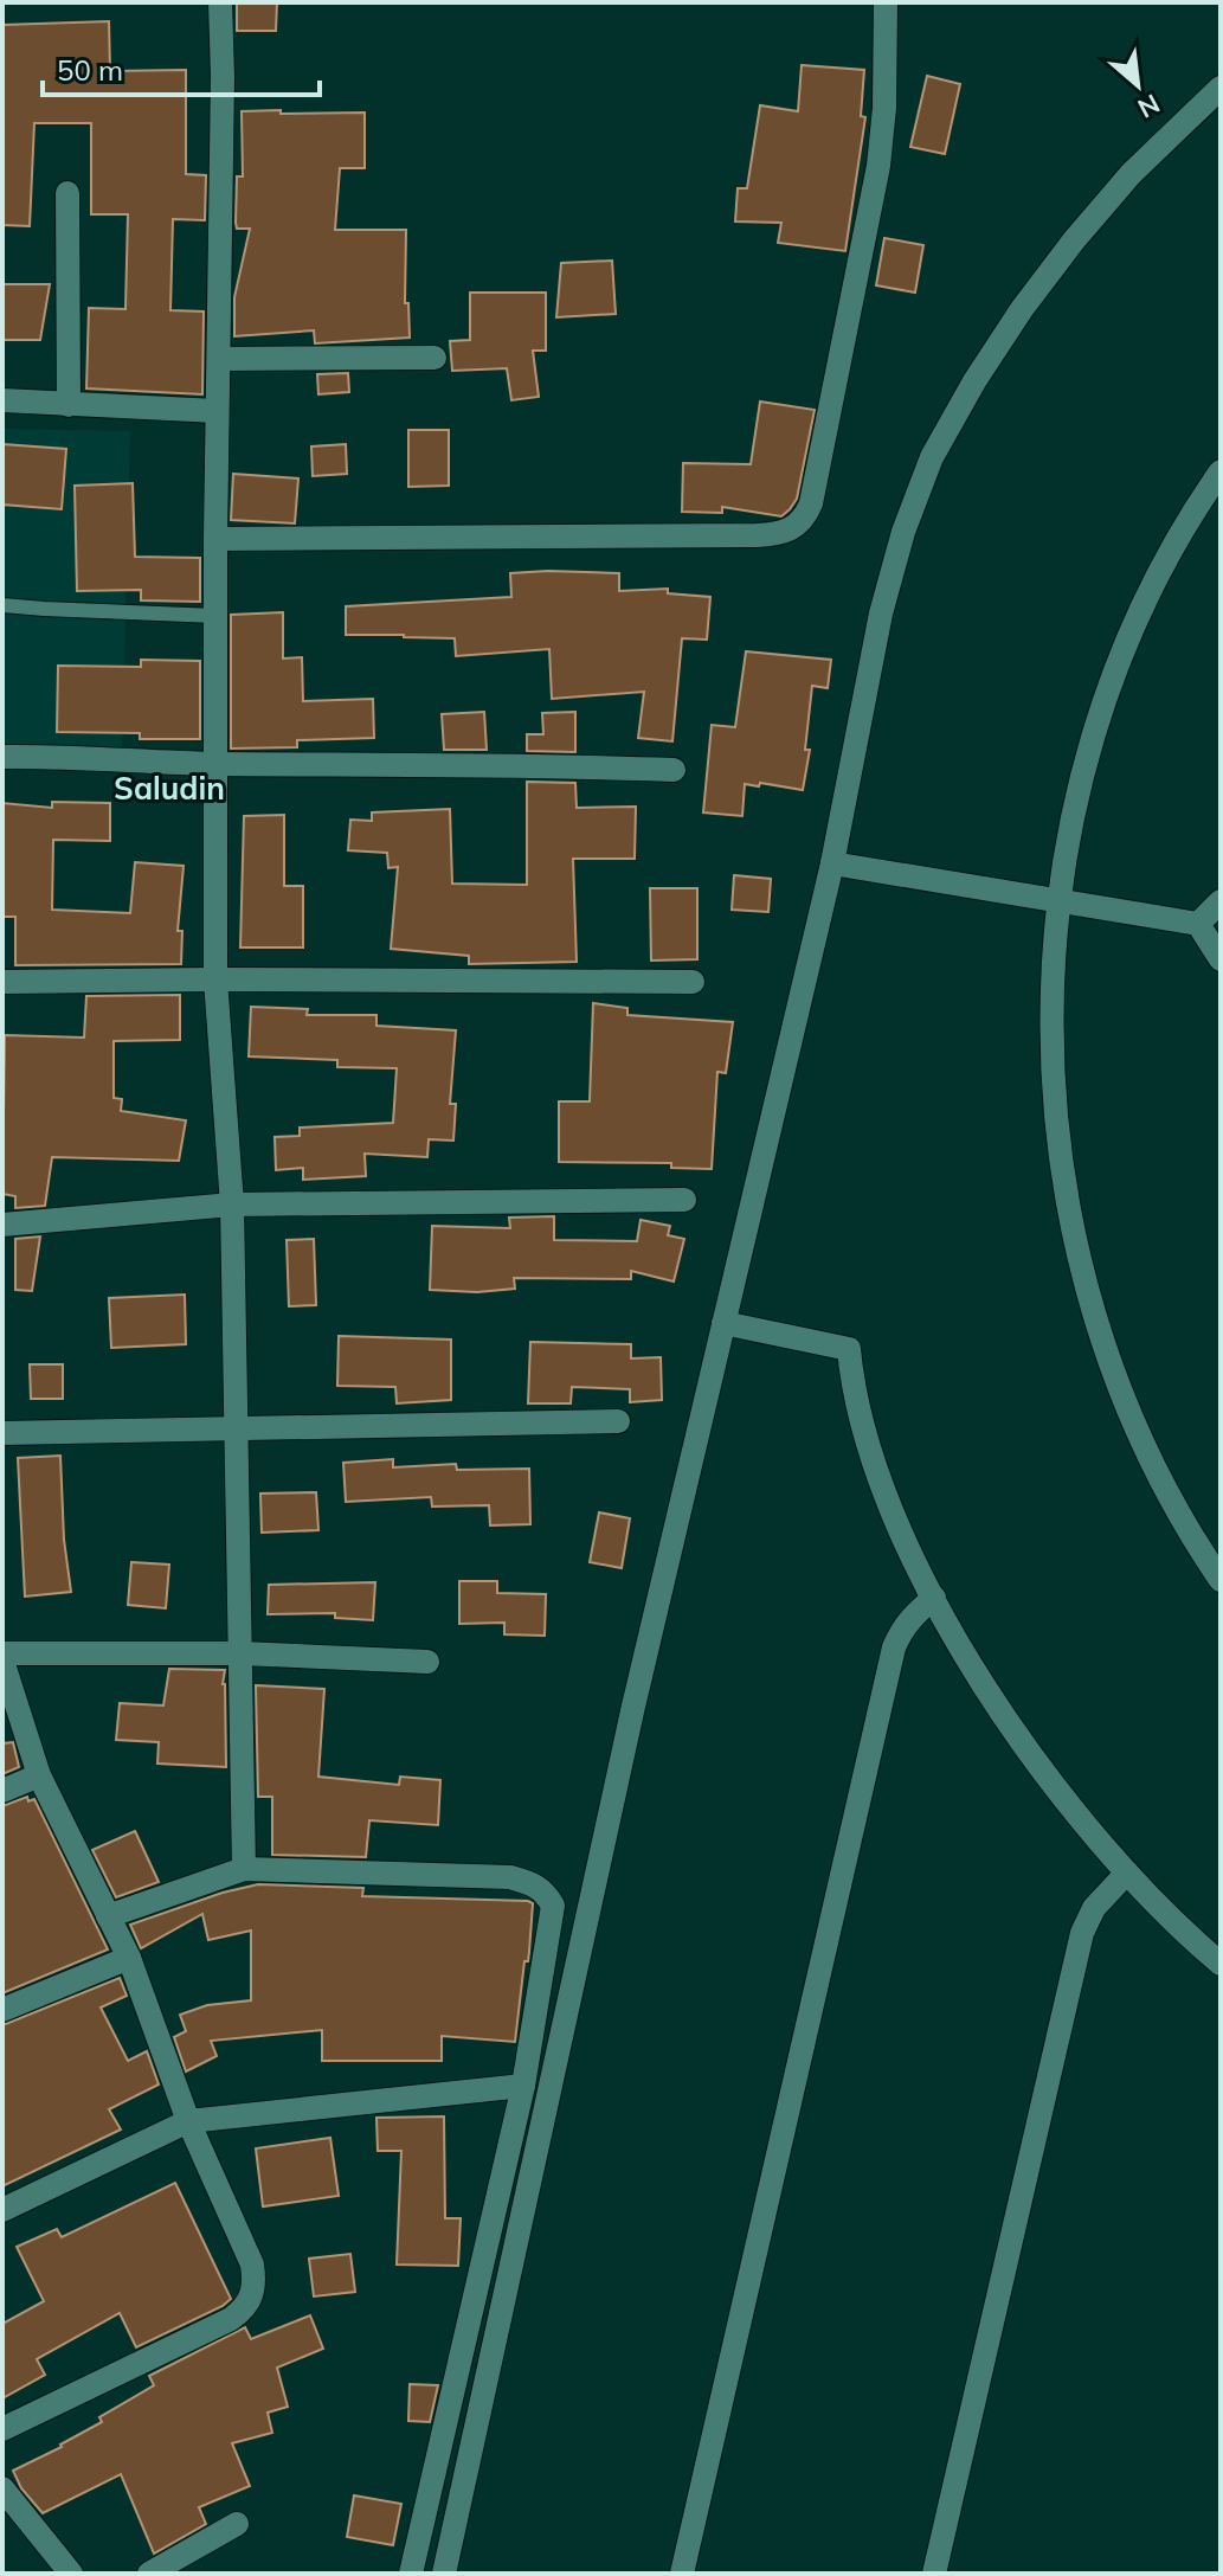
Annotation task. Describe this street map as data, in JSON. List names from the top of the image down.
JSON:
{
  "districts": ["Saludin"],
  "scale_bar": "50 m",
  "north": "bottom right"
}
